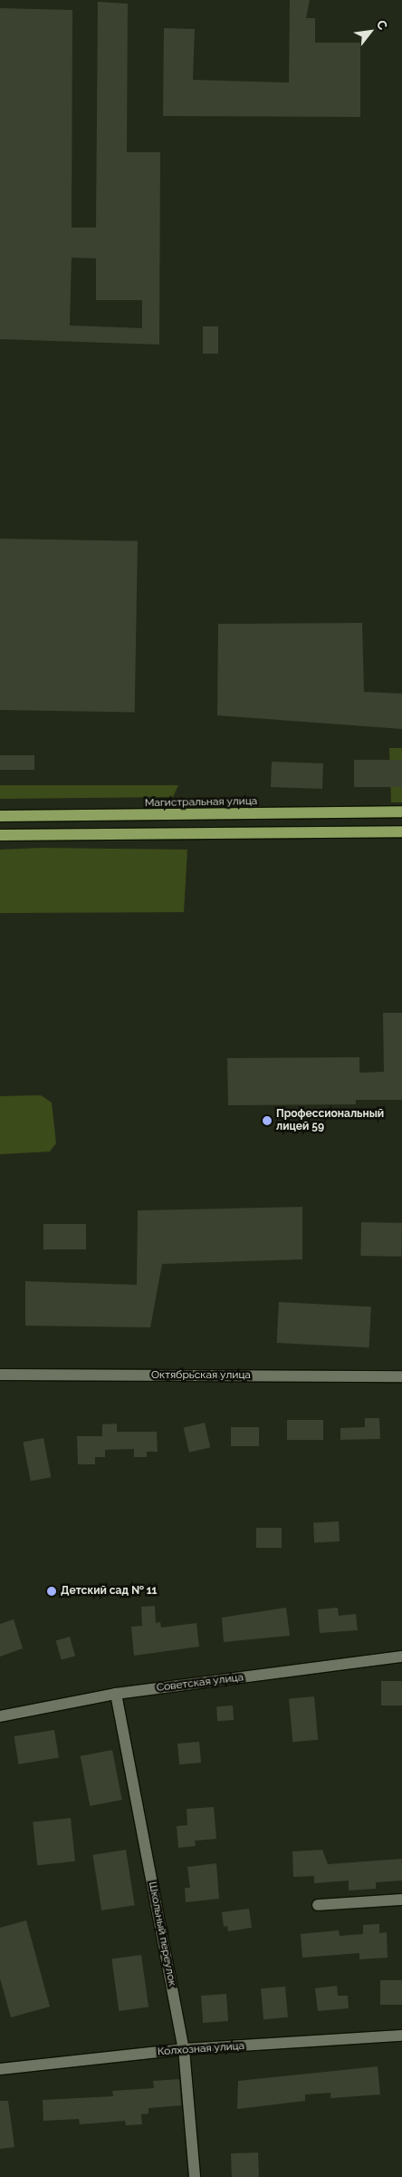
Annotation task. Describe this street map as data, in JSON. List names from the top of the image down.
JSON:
{
  "streets": {
    "main road": ["Магистральная улица"],
    "street": [
      "Октябрьская улица",
      "Советская улица",
      "Школьный переулок",
      "Колхозная улица"
    ]
  },
  "crossings": [
    ["Советская улица", "Школьный переулок"],
    ["Школьный переулок", "Колхозная улица"]
  ],
  "places": ["Профессиональный лицей 59", "Детский сад № 11"],
  "north": "top right"
}
